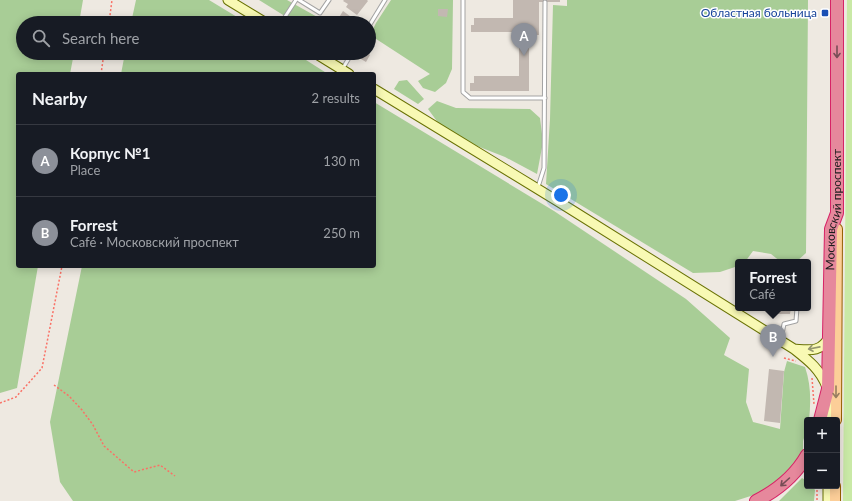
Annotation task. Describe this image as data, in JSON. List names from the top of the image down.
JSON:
{
  "streets": {
    "highway": ["Московский проспект"]
  },
  "places": {
    "transit": ["Областная больница"]
  },
  "page": {
    "search": "Search here",
    "pins": ["A", "B"],
    "heading": ["Nearby", "2 results"],
    "list": [
      {
        "mark": "A",
        "name": "Корпус №1",
        "note": "Place",
        "value": "130 m"
      },
      {
        "mark": "B",
        "name": "Forrest",
        "note": "Café · Московский проспект",
        "value": "250 m"
      }
    ],
    "popup": ["Forrest", "Café"],
    "map_buttons": ["+", "−"]
  }
}
